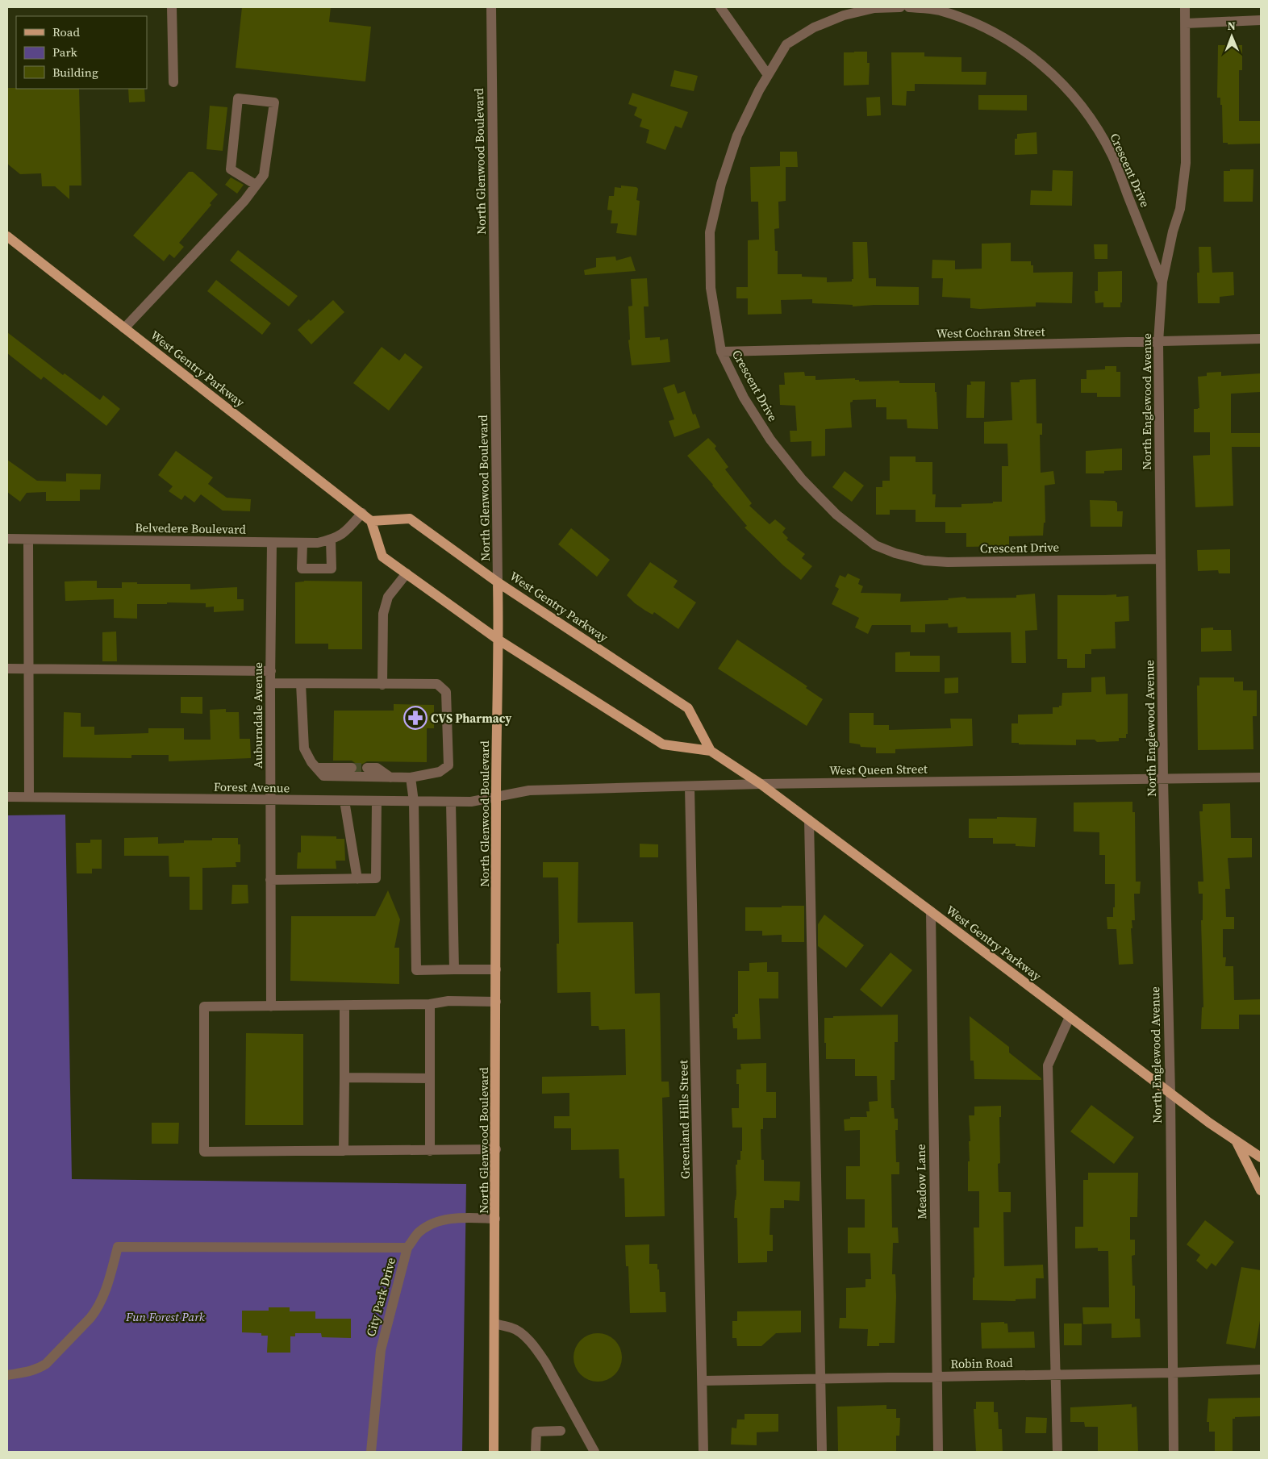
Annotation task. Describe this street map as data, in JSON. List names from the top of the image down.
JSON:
{
  "streets": {
    "main road": ["North Glenwood Boulevard", "West Gentry Parkway"],
    "street": [
      "Crescent Drive",
      "West Cochran Street",
      "North Englewood Avenue",
      "Belvedere Boulevard",
      "Auburndale Avenue",
      "West Queen Street",
      "Forest Avenue",
      "Greenland Hills Street",
      "Meadow Lane",
      "City Park Drive",
      "Robin Road"
    ]
  },
  "crossings": [
    ["North Glenwood Boulevard", "West Gentry Parkway"],
    ["North Glenwood Boulevard", "West Queen Street"],
    ["North Glenwood Boulevard", "Forest Avenue"],
    ["North Glenwood Boulevard", "City Park Drive"],
    ["Crescent Drive", "West Cochran Street"],
    ["Crescent Drive", "North Englewood Avenue"],
    ["West Cochran Street", "North Englewood Avenue"],
    ["West Gentry Parkway", "North Englewood Avenue"],
    ["West Gentry Parkway", "Belvedere Boulevard"],
    ["West Gentry Parkway", "West Queen Street"],
    ["West Gentry Parkway", "Meadow Lane"],
    ["North Englewood Avenue", "West Queen Street"],
    ["North Englewood Avenue", "Robin Road"],
    ["Belvedere Boulevard", "Auburndale Avenue"],
    ["Auburndale Avenue", "Forest Avenue"],
    ["West Queen Street", "Forest Avenue"],
    ["West Queen Street", "Greenland Hills Street"],
    ["Greenland Hills Street", "Robin Road"],
    ["Meadow Lane", "Robin Road"]
  ],
  "parks": ["Fun Forest Park"],
  "places": {
    "pharmacy": ["CVS Pharmacy"]
  },
  "legend": ["Road", "Park", "Building"],
  "north": "top"
}
